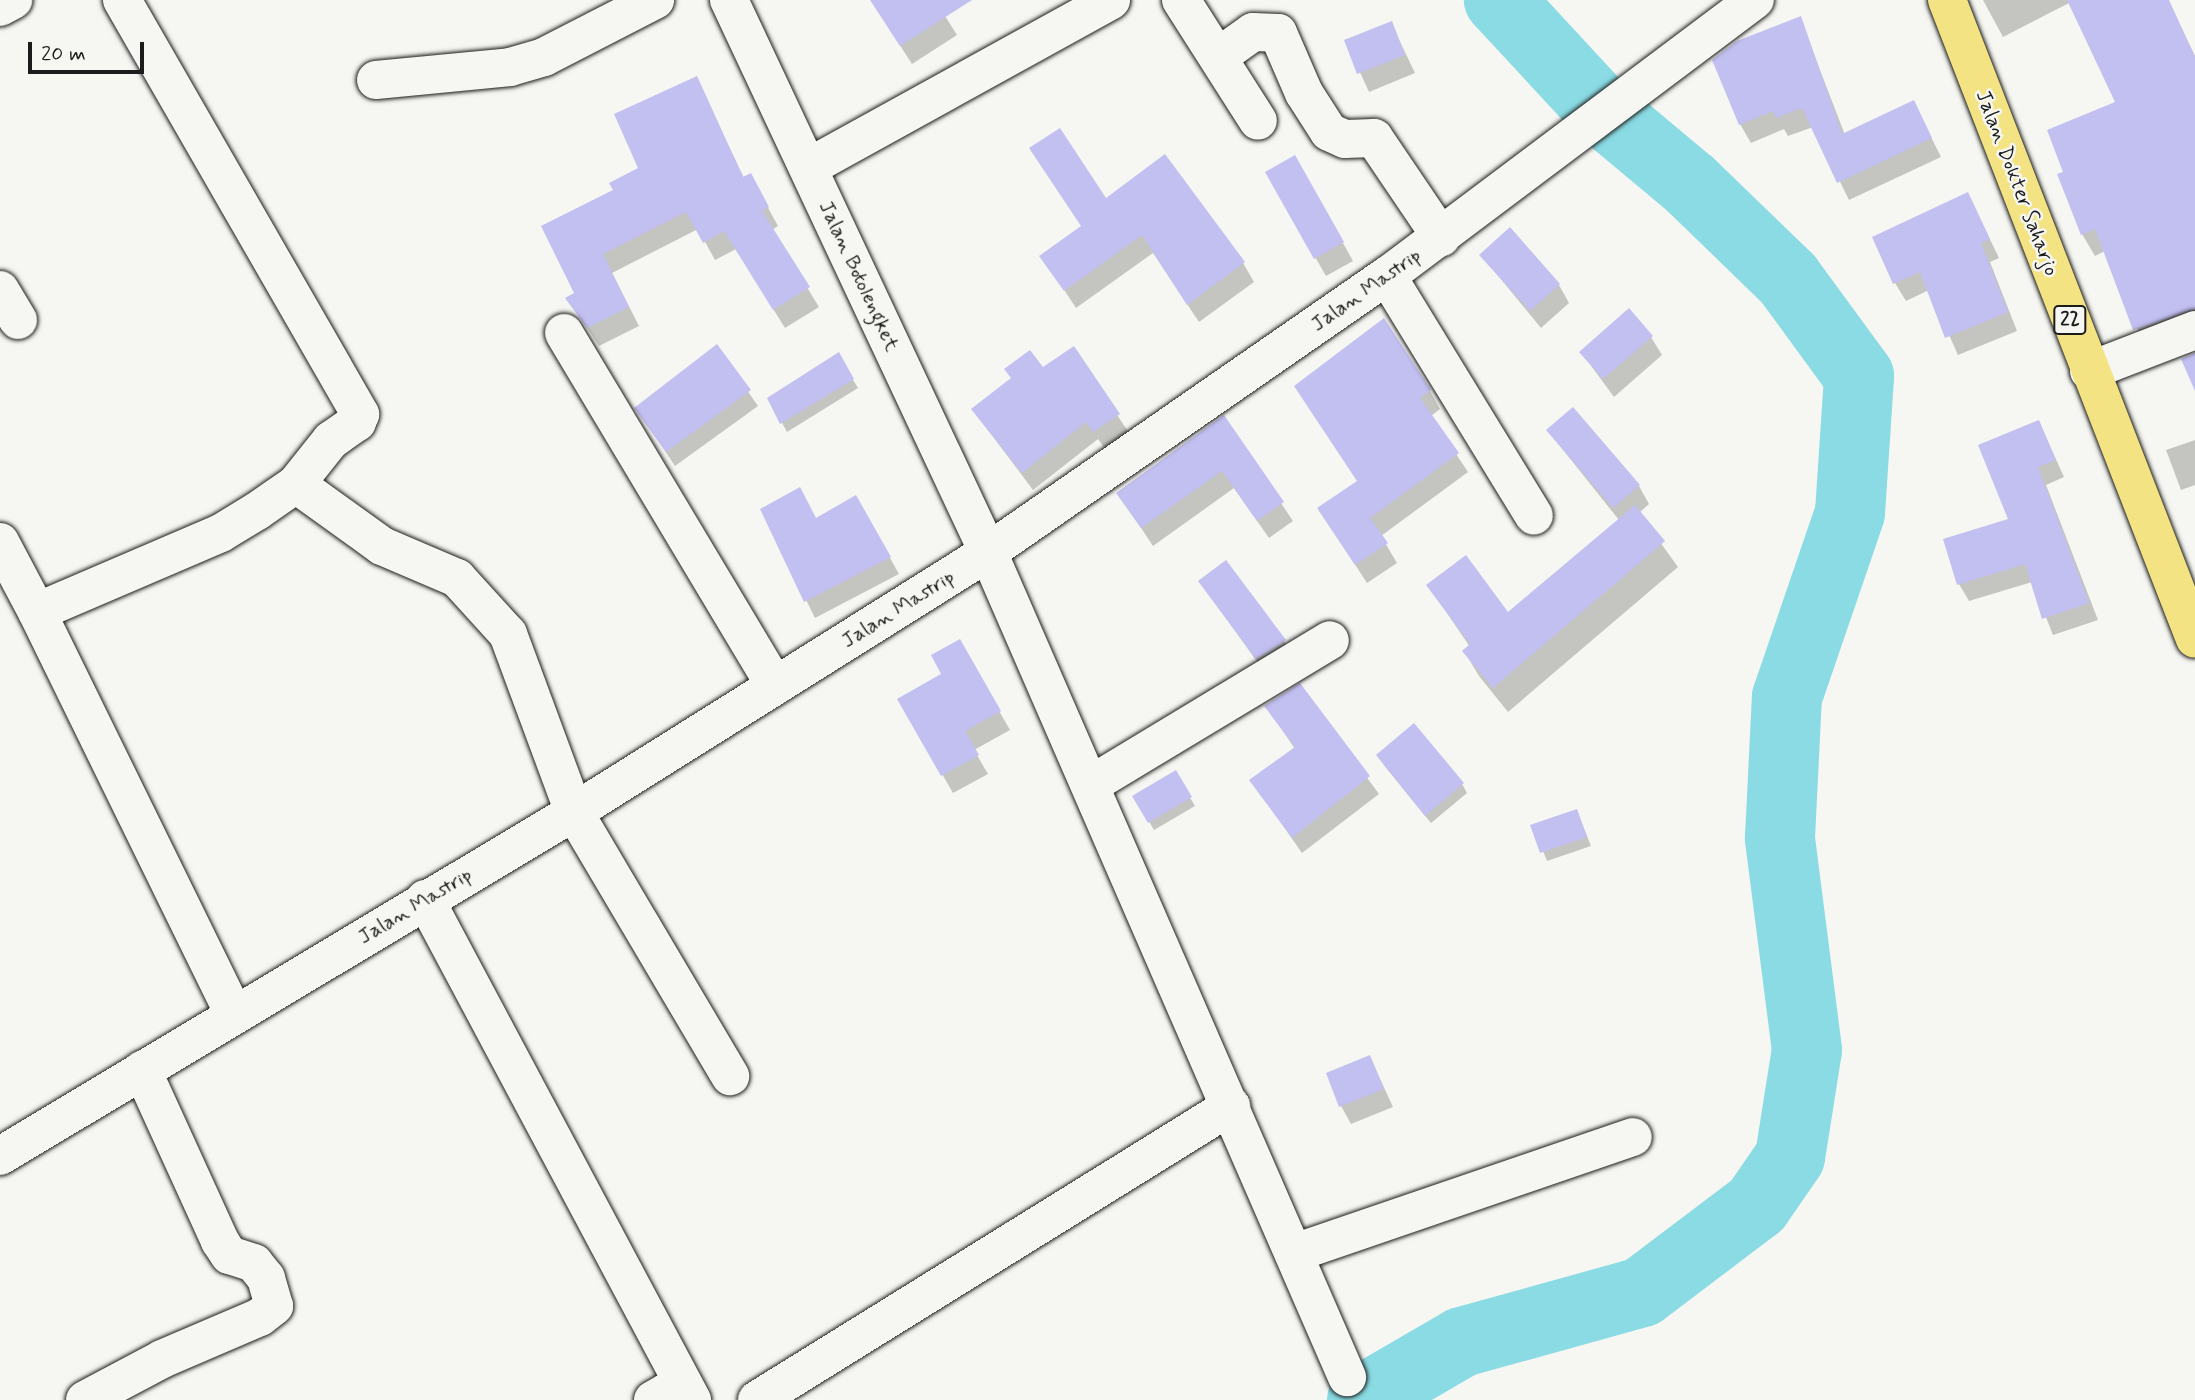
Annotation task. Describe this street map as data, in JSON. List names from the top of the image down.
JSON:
{
  "streets": {
    "highway": ["Jalan Dokter Saharjo", "22"],
    "street": ["Jalan Botolengket", "Jalan Mastrip"]
  },
  "crossings": [
    ["Jalan Botolengket", "Jalan Mastrip"]
  ],
  "scale_bar": "20 m"
}
